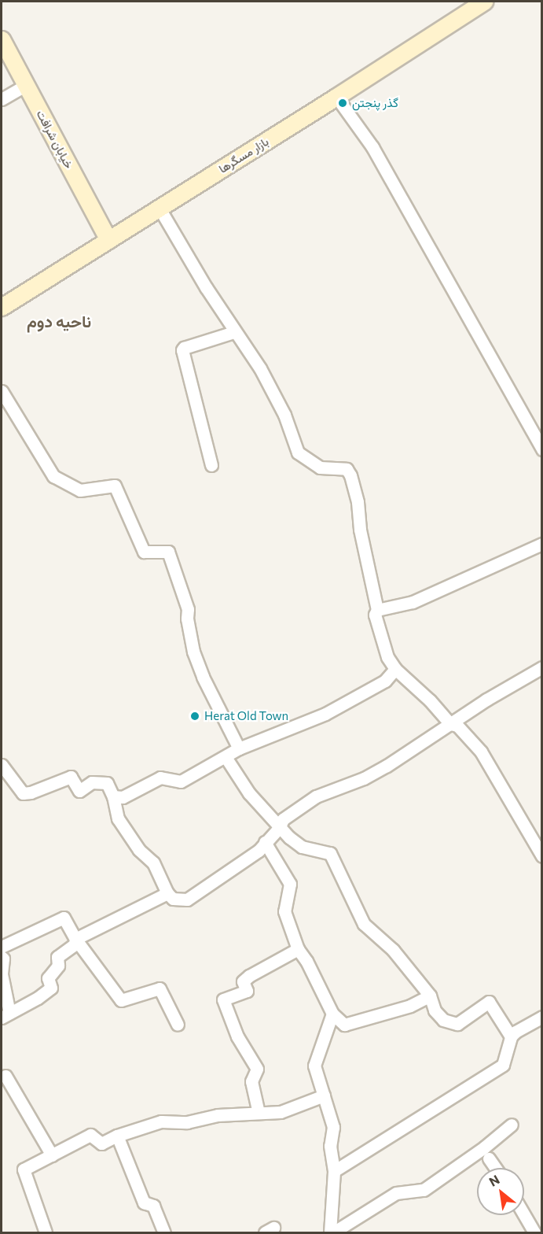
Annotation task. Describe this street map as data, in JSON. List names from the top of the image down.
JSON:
{
  "streets": {
    "street": ["خیابان شرافت", "بازار مسگرها"]
  },
  "crossings": [
    ["خیابان شرافت", "بازار مسگرها"]
  ],
  "districts": ["ناحیه دوم"],
  "places": ["گذر پنجتن", "Herat Old Town"],
  "north": "top left"
}
